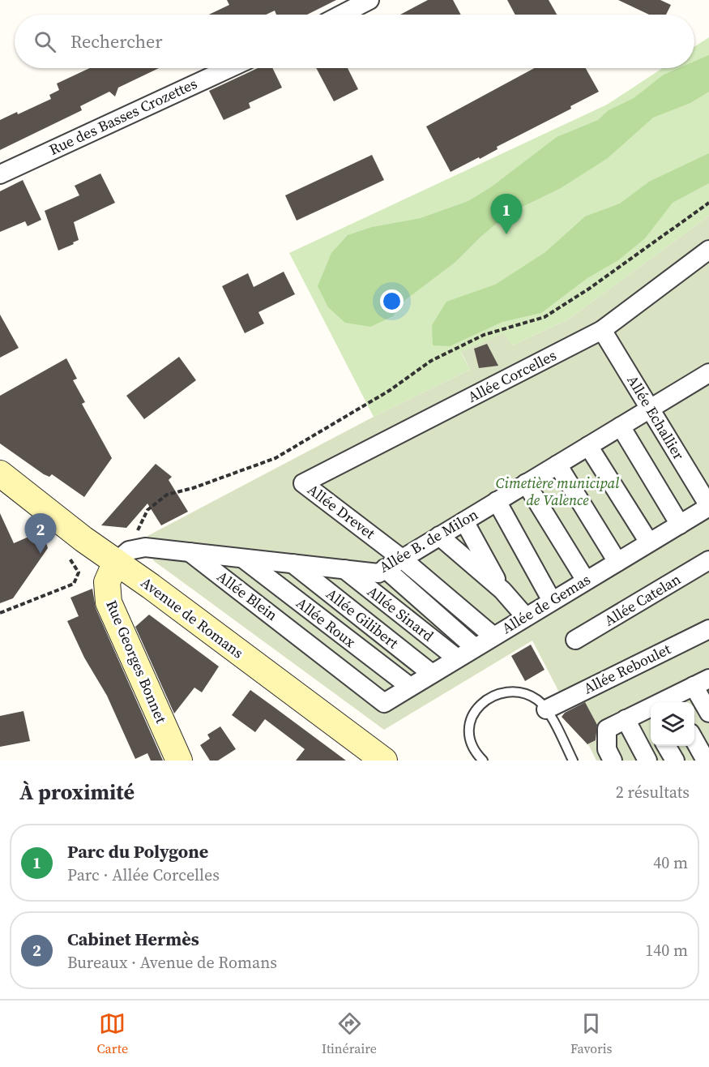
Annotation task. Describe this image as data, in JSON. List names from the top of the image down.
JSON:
{
  "streets": {
    "main road": ["Avenue de Romans", "Rue Georges Bonnet"],
    "street": [
      "Rue des Basses Crozettes",
      "Allée Corcelles",
      "Allée Echallier",
      "Allée Drevet",
      "Allée B. de Milon",
      "Allée Blein",
      "Allée Catelan",
      "Allée de Gemas",
      "Allée Sinard",
      "Allée Gilibert",
      "Allée Roux",
      "Allée Reboulet"
    ]
  },
  "crossings": [
    ["Allée Corcelles", "Allée Echallier"],
    ["Allée Corcelles", "Allée Drevet"],
    ["Allée Echallier", "Allée B. de Milon"],
    ["Allée Echallier", "Allée de Gemas"],
    ["Allée Drevet", "Allée B. de Milon"],
    ["Allée Drevet", "Allée de Gemas"],
    ["Allée B. de Milon", "Allée Blein"],
    ["Allée B. de Milon", "Allée Sinard"],
    ["Allée B. de Milon", "Avenue de Romans"],
    ["Allée B. de Milon", "Allée Gilibert"],
    ["Allée B. de Milon", "Allée Roux"],
    ["Allée B. de Milon", "Rue Georges Bonnet"],
    ["Allée Blein", "Allée de Gemas"],
    ["Allée de Gemas", "Allée Sinard"],
    ["Allée de Gemas", "Allée Gilibert"],
    ["Allée de Gemas", "Allée Roux"],
    ["Avenue de Romans", "Rue Georges Bonnet"]
  ],
  "parks": ["Cimetière municipal de Valence"],
  "page": {
    "search": "Rechercher",
    "pins": ["1", "2"],
    "heading": ["À proximité", "2 résultats"],
    "list": [
      {
        "mark": "1",
        "name": "Parc du Polygone",
        "note": "Parc · Allée Corcelles",
        "value": "40 m"
      },
      {
        "mark": "2",
        "name": "Cabinet Hermès",
        "note": "Bureaux · Avenue de Romans",
        "value": "140 m"
      }
    ],
    "nav": ["Carte", "Itinéraire", "Favoris"]
  }
}
